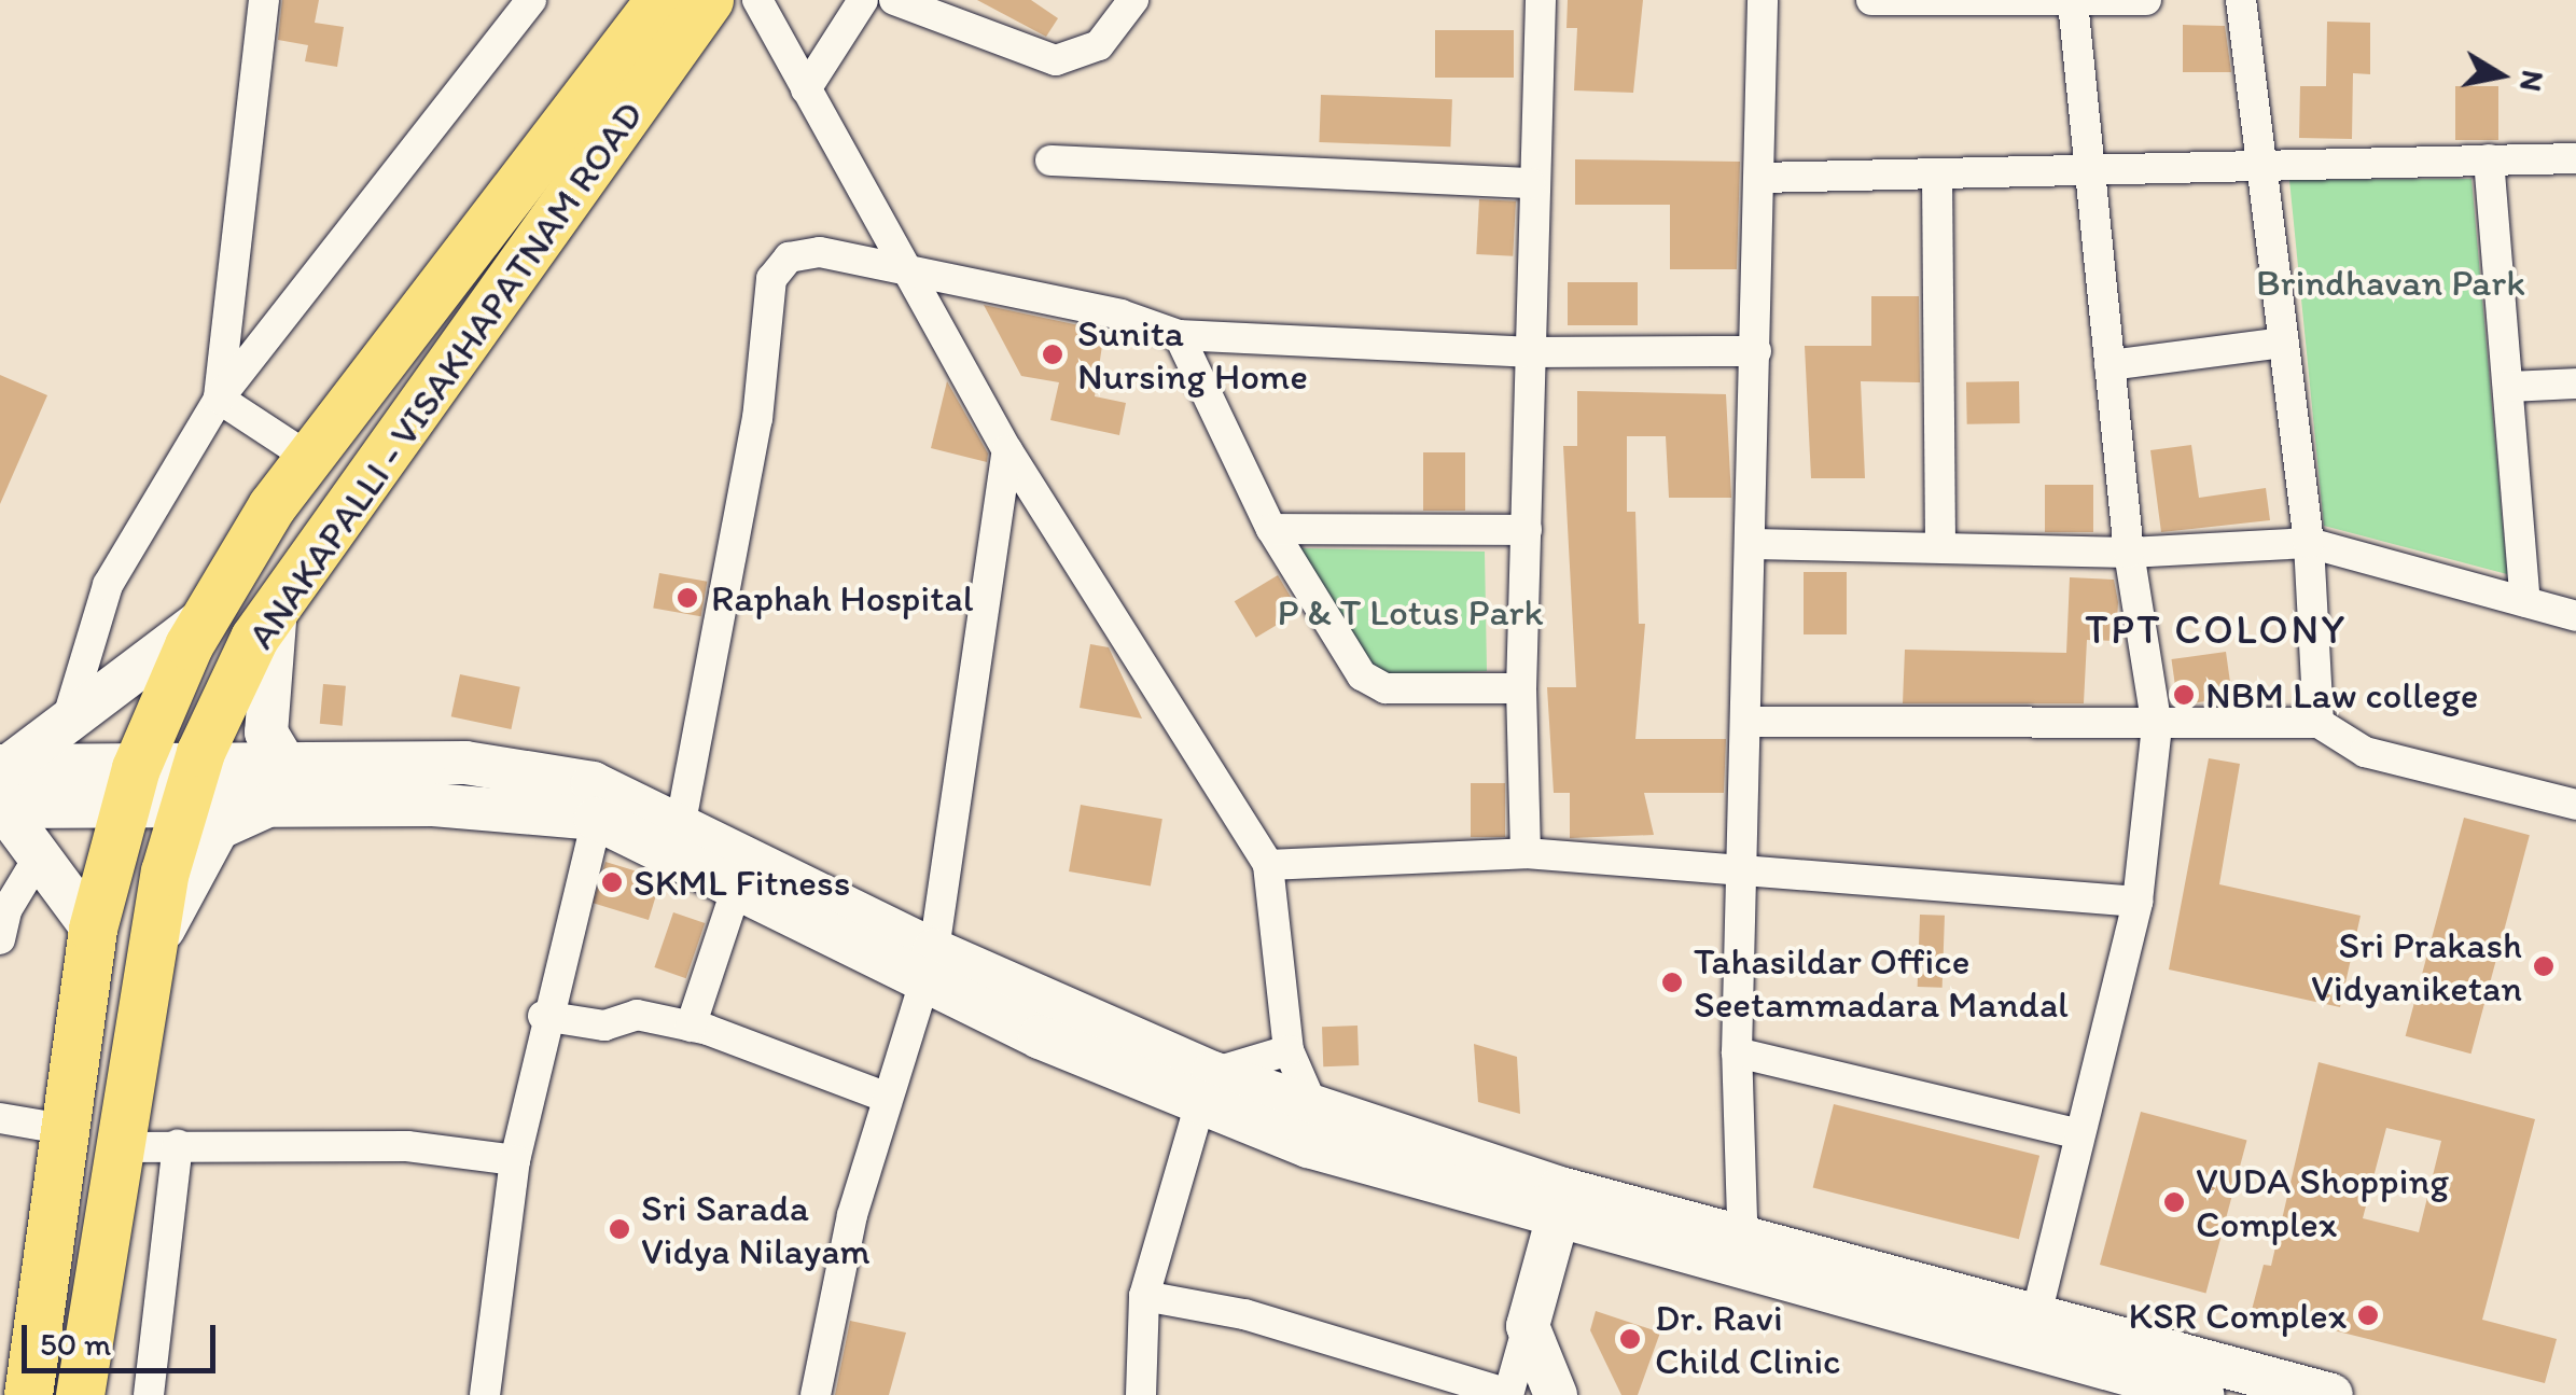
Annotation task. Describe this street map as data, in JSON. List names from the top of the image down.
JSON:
{
  "streets": {
    "main road": ["ANAKAPALLI - VISAKHAPATNAM ROAD"]
  },
  "districts": ["TPT COLONY"],
  "parks": ["Brindhavan Park", "P & T Lotus Park"],
  "places": [
    "Sunita Nursing Home",
    "Raphah Hospital",
    "NBM Law college",
    "SKML Fitness",
    "Sri Prakash Vidyaniketan",
    "Tahasildar Office Seetammadara Mandal",
    "VUDA Shopping Complex",
    "Sri Sarada Vidya Nilayam",
    "KSR Complex",
    "Dr. Ravi Child Clinic"
  ],
  "scale_bar": "50 m",
  "north": "right"
}
